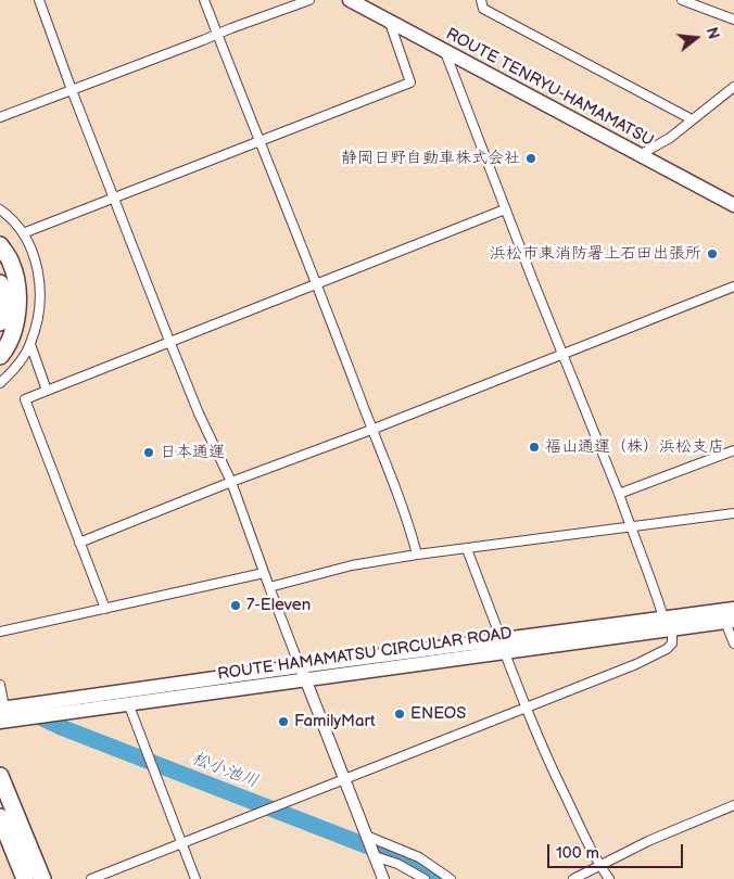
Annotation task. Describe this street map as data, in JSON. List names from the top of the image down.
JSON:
{
  "streets": {
    "main road": ["ROUTE TENRYU-HAMAMATSU", "ROUTE HAMAMATSU CIRCULAR ROAD"]
  },
  "water": ["松小池川"],
  "places": [
    "静岡日野自動車株式会社",
    "浜松市東消防署上石田出張所",
    "福山通運（株）浜松支店",
    "日本通運",
    "7-Eleven",
    "ENEOS",
    "FamilyMart"
  ],
  "scale_bar": "100 m",
  "north": "right"
}
